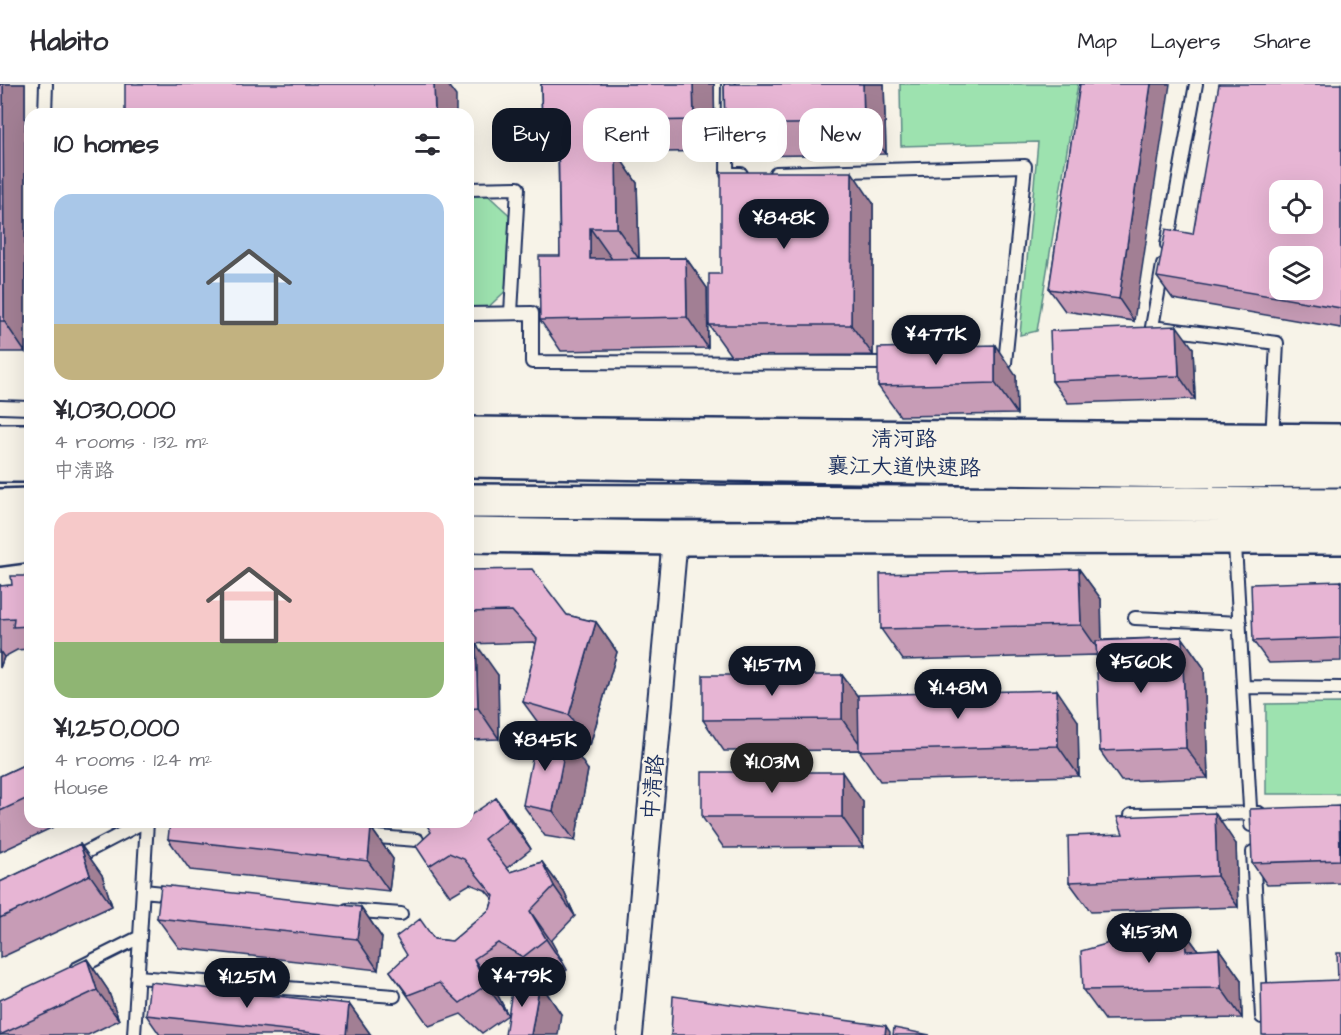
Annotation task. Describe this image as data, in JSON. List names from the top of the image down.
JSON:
{
  "streets": {
    "main road": ["清河路", "襄江大道快速路"],
    "street": ["中清路"]
  },
  "page": {
    "header": "Habito",
    "nav": ["Map", "Layers", "Share"],
    "chip": [
      "Buy",
      "Rent",
      "Filters",
      "New"
    ],
    "heading": "10 homes",
    "list": [
      {
        "name": "¥1,030,000",
        "note": "4 rooms · 132 m² · 中清路"
      },
      {
        "name": "¥1,250,000",
        "note": "4 rooms · 124 m² · House"
      }
    ],
    "price": [
      "¥848K",
      "¥477K",
      "¥560K",
      "¥1.57M",
      "¥1.48M",
      "¥845K",
      "¥1.03M",
      "¥1.53M",
      "¥479K",
      "¥1.25M"
    ]
  }
}
